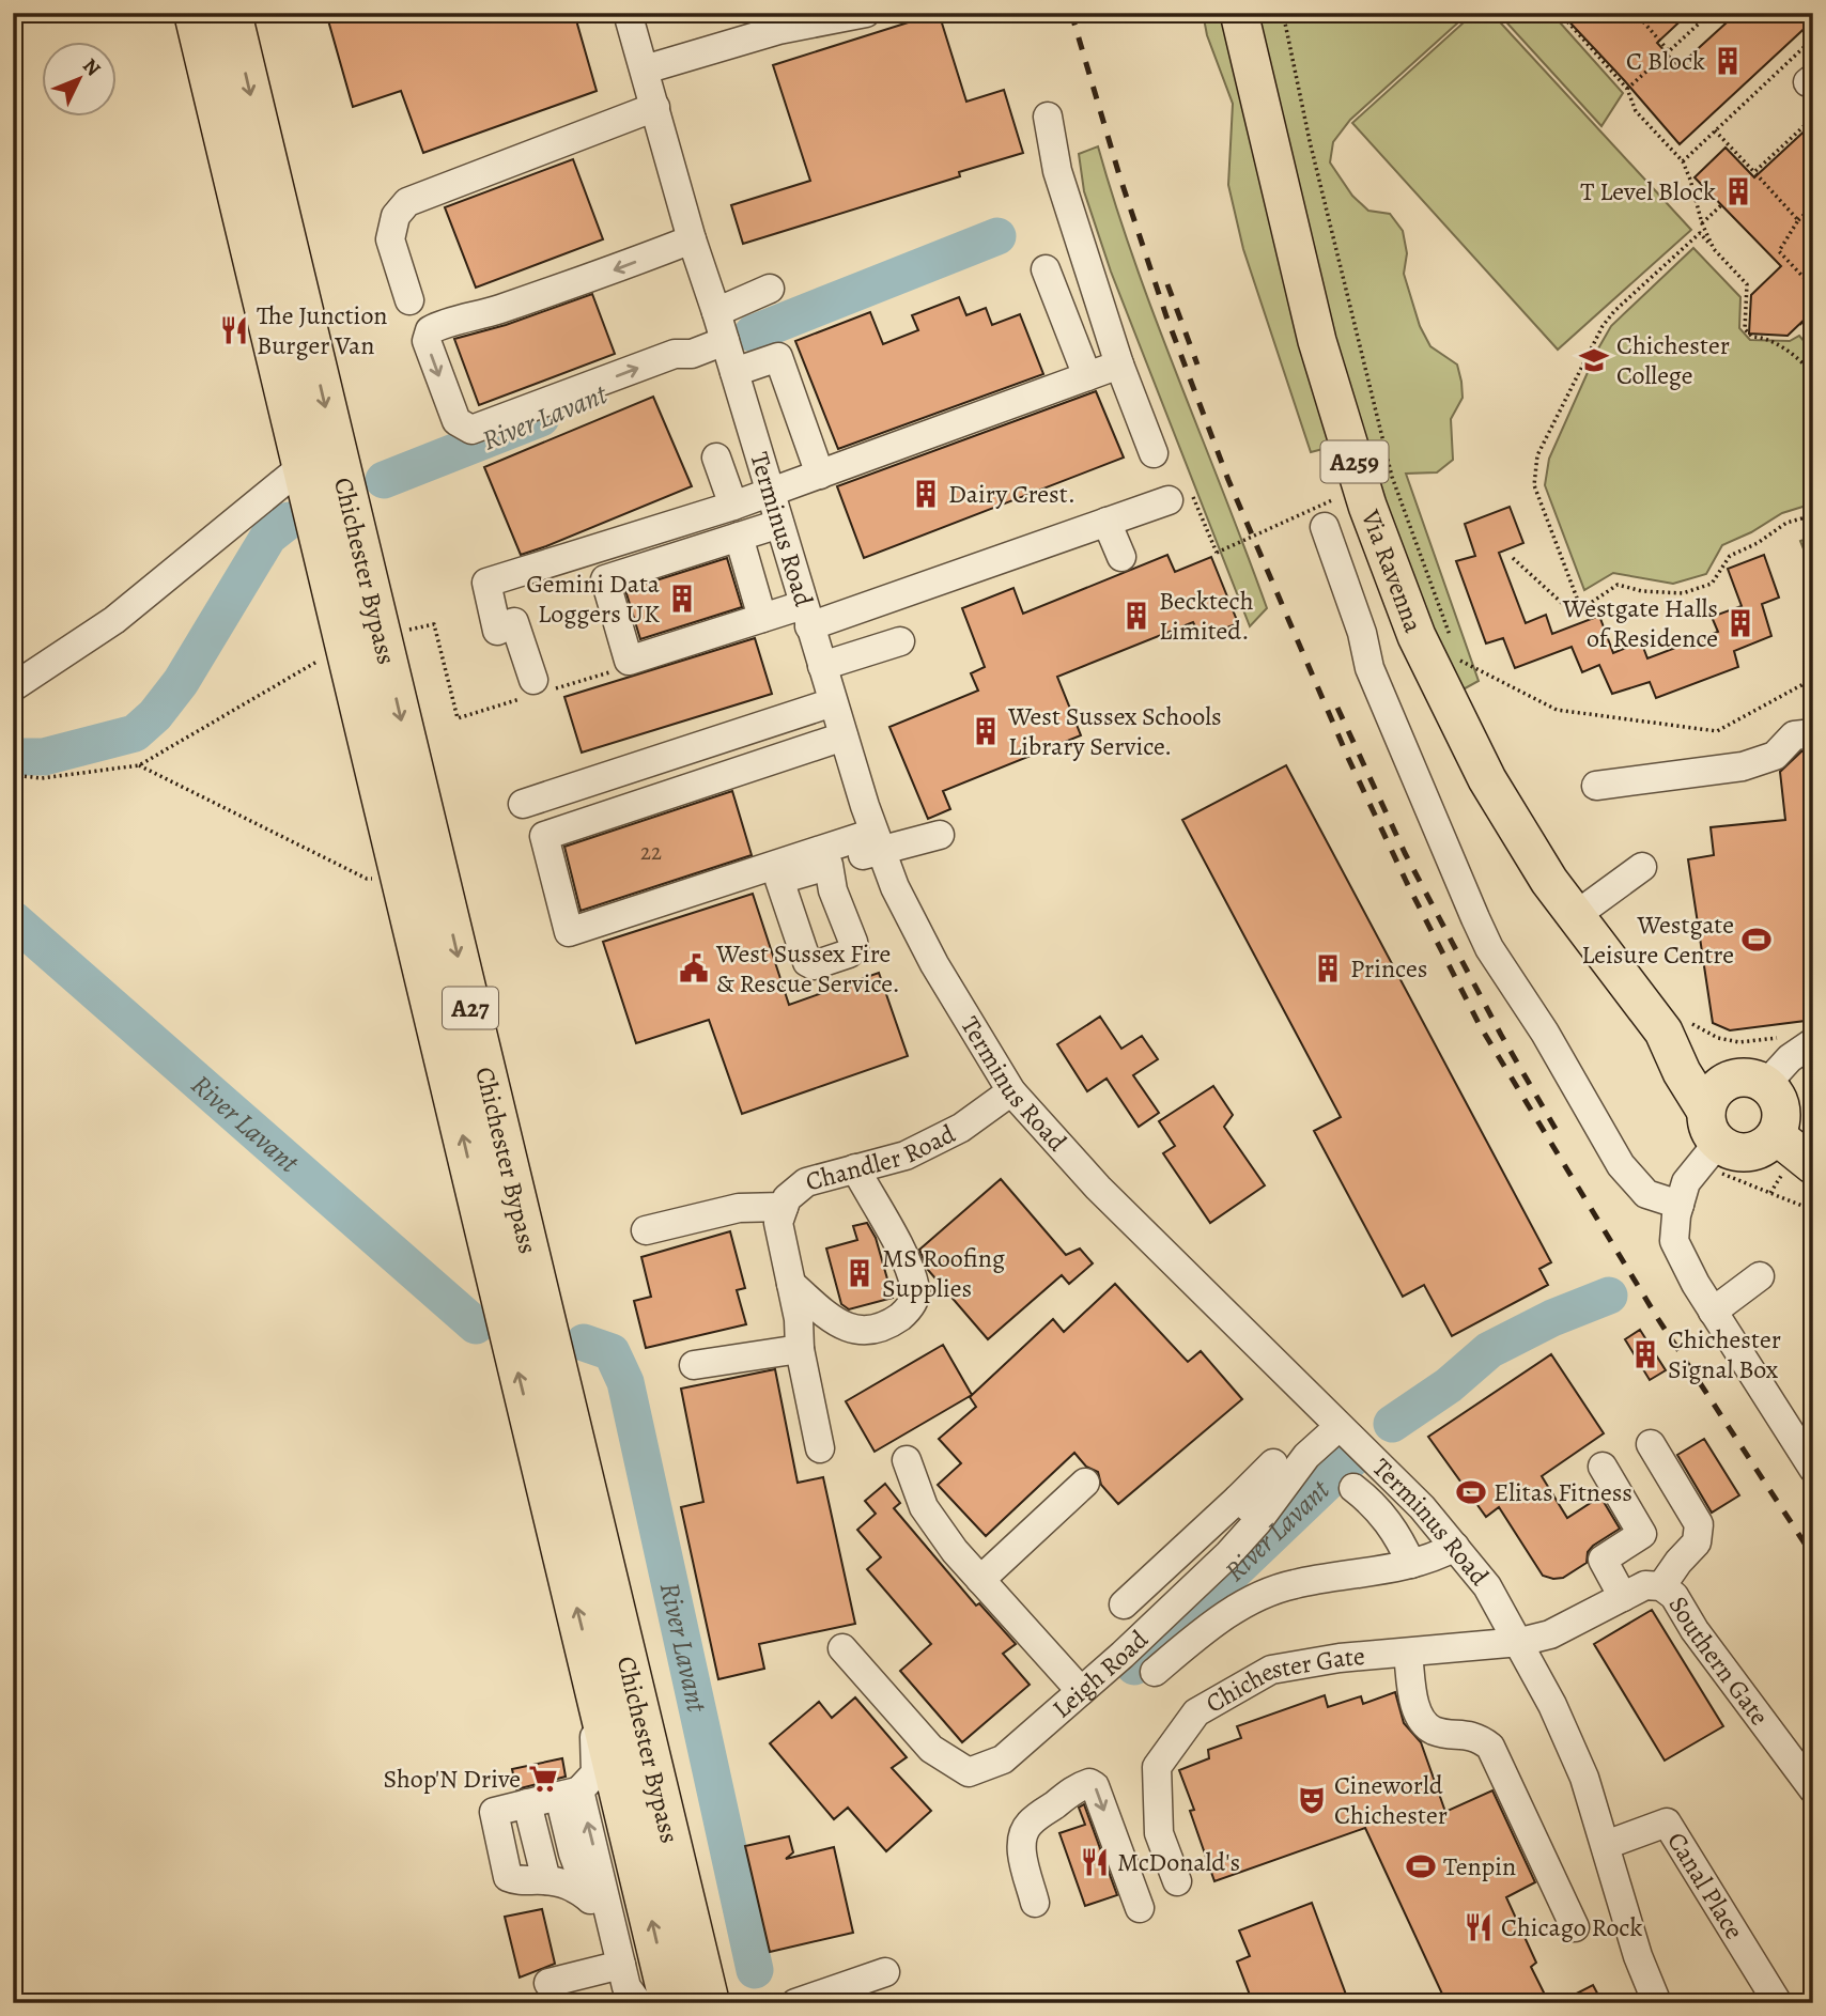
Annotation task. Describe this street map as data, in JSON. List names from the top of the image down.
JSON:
{
  "streets": {
    "highway": ["Chichester Bypass", "A27"],
    "main road": ["A259", "Via Ravenna"],
    "street": [
      "Terminus Road",
      "Chandler Road",
      "Southern Gate",
      "Leigh Road",
      "Chichester Gate",
      "Canal Place"
    ]
  },
  "crossings": [
    ["Terminus Road", "Chandler Road"],
    ["Terminus Road", "Southern Gate"],
    ["Terminus Road", "Leigh Road"],
    ["Terminus Road", "Chichester Gate"],
    ["Terminus Road", "Canal Place"],
    ["Southern Gate", "Chichester Gate"]
  ],
  "water": ["River Lavant"],
  "places": {
    "building": [
      "C Block",
      "T Level Block",
      "Dairy Crest.",
      "Gemini Data Loggers UK",
      "Becktech Limited.",
      "Westgate Halls of Residence",
      "West Sussex Schools Library Service.",
      "Princes",
      "MS Roofing Supplies",
      "Chichester Signal Box"
    ],
    "restaurant": ["The Junction Burger Van", "McDonald's", "Chicago Rock"],
    "school or university": ["Chichester College"],
    "sports": ["Westgate Leisure Centre", "Elitas Fitness", "Tenpin"],
    "public building": ["West Sussex Fire & Rescue Service."],
    "supermarket": ["Shop'N Drive"],
    "theatre": ["Cineworld Chichester"]
  },
  "house_numbers": ["22"],
  "north": "top right"
}
